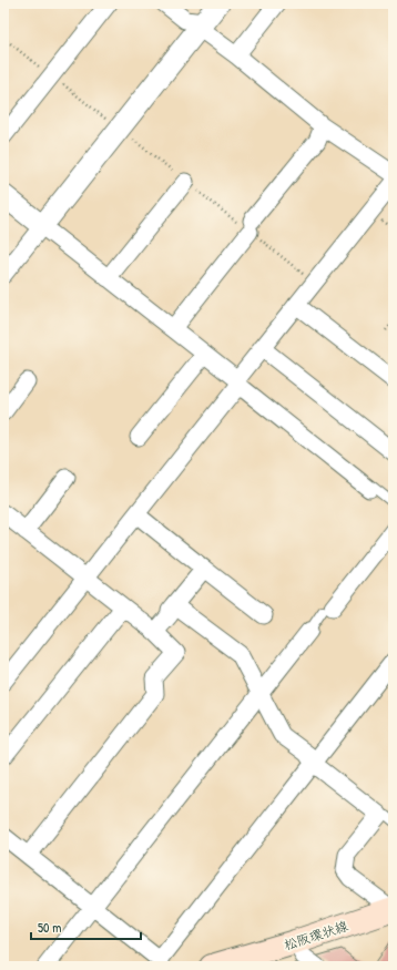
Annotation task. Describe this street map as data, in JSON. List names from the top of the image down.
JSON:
{
  "streets": {
    "main road": ["松阪環状線"]
  },
  "scale_bar": "50 m"
}
